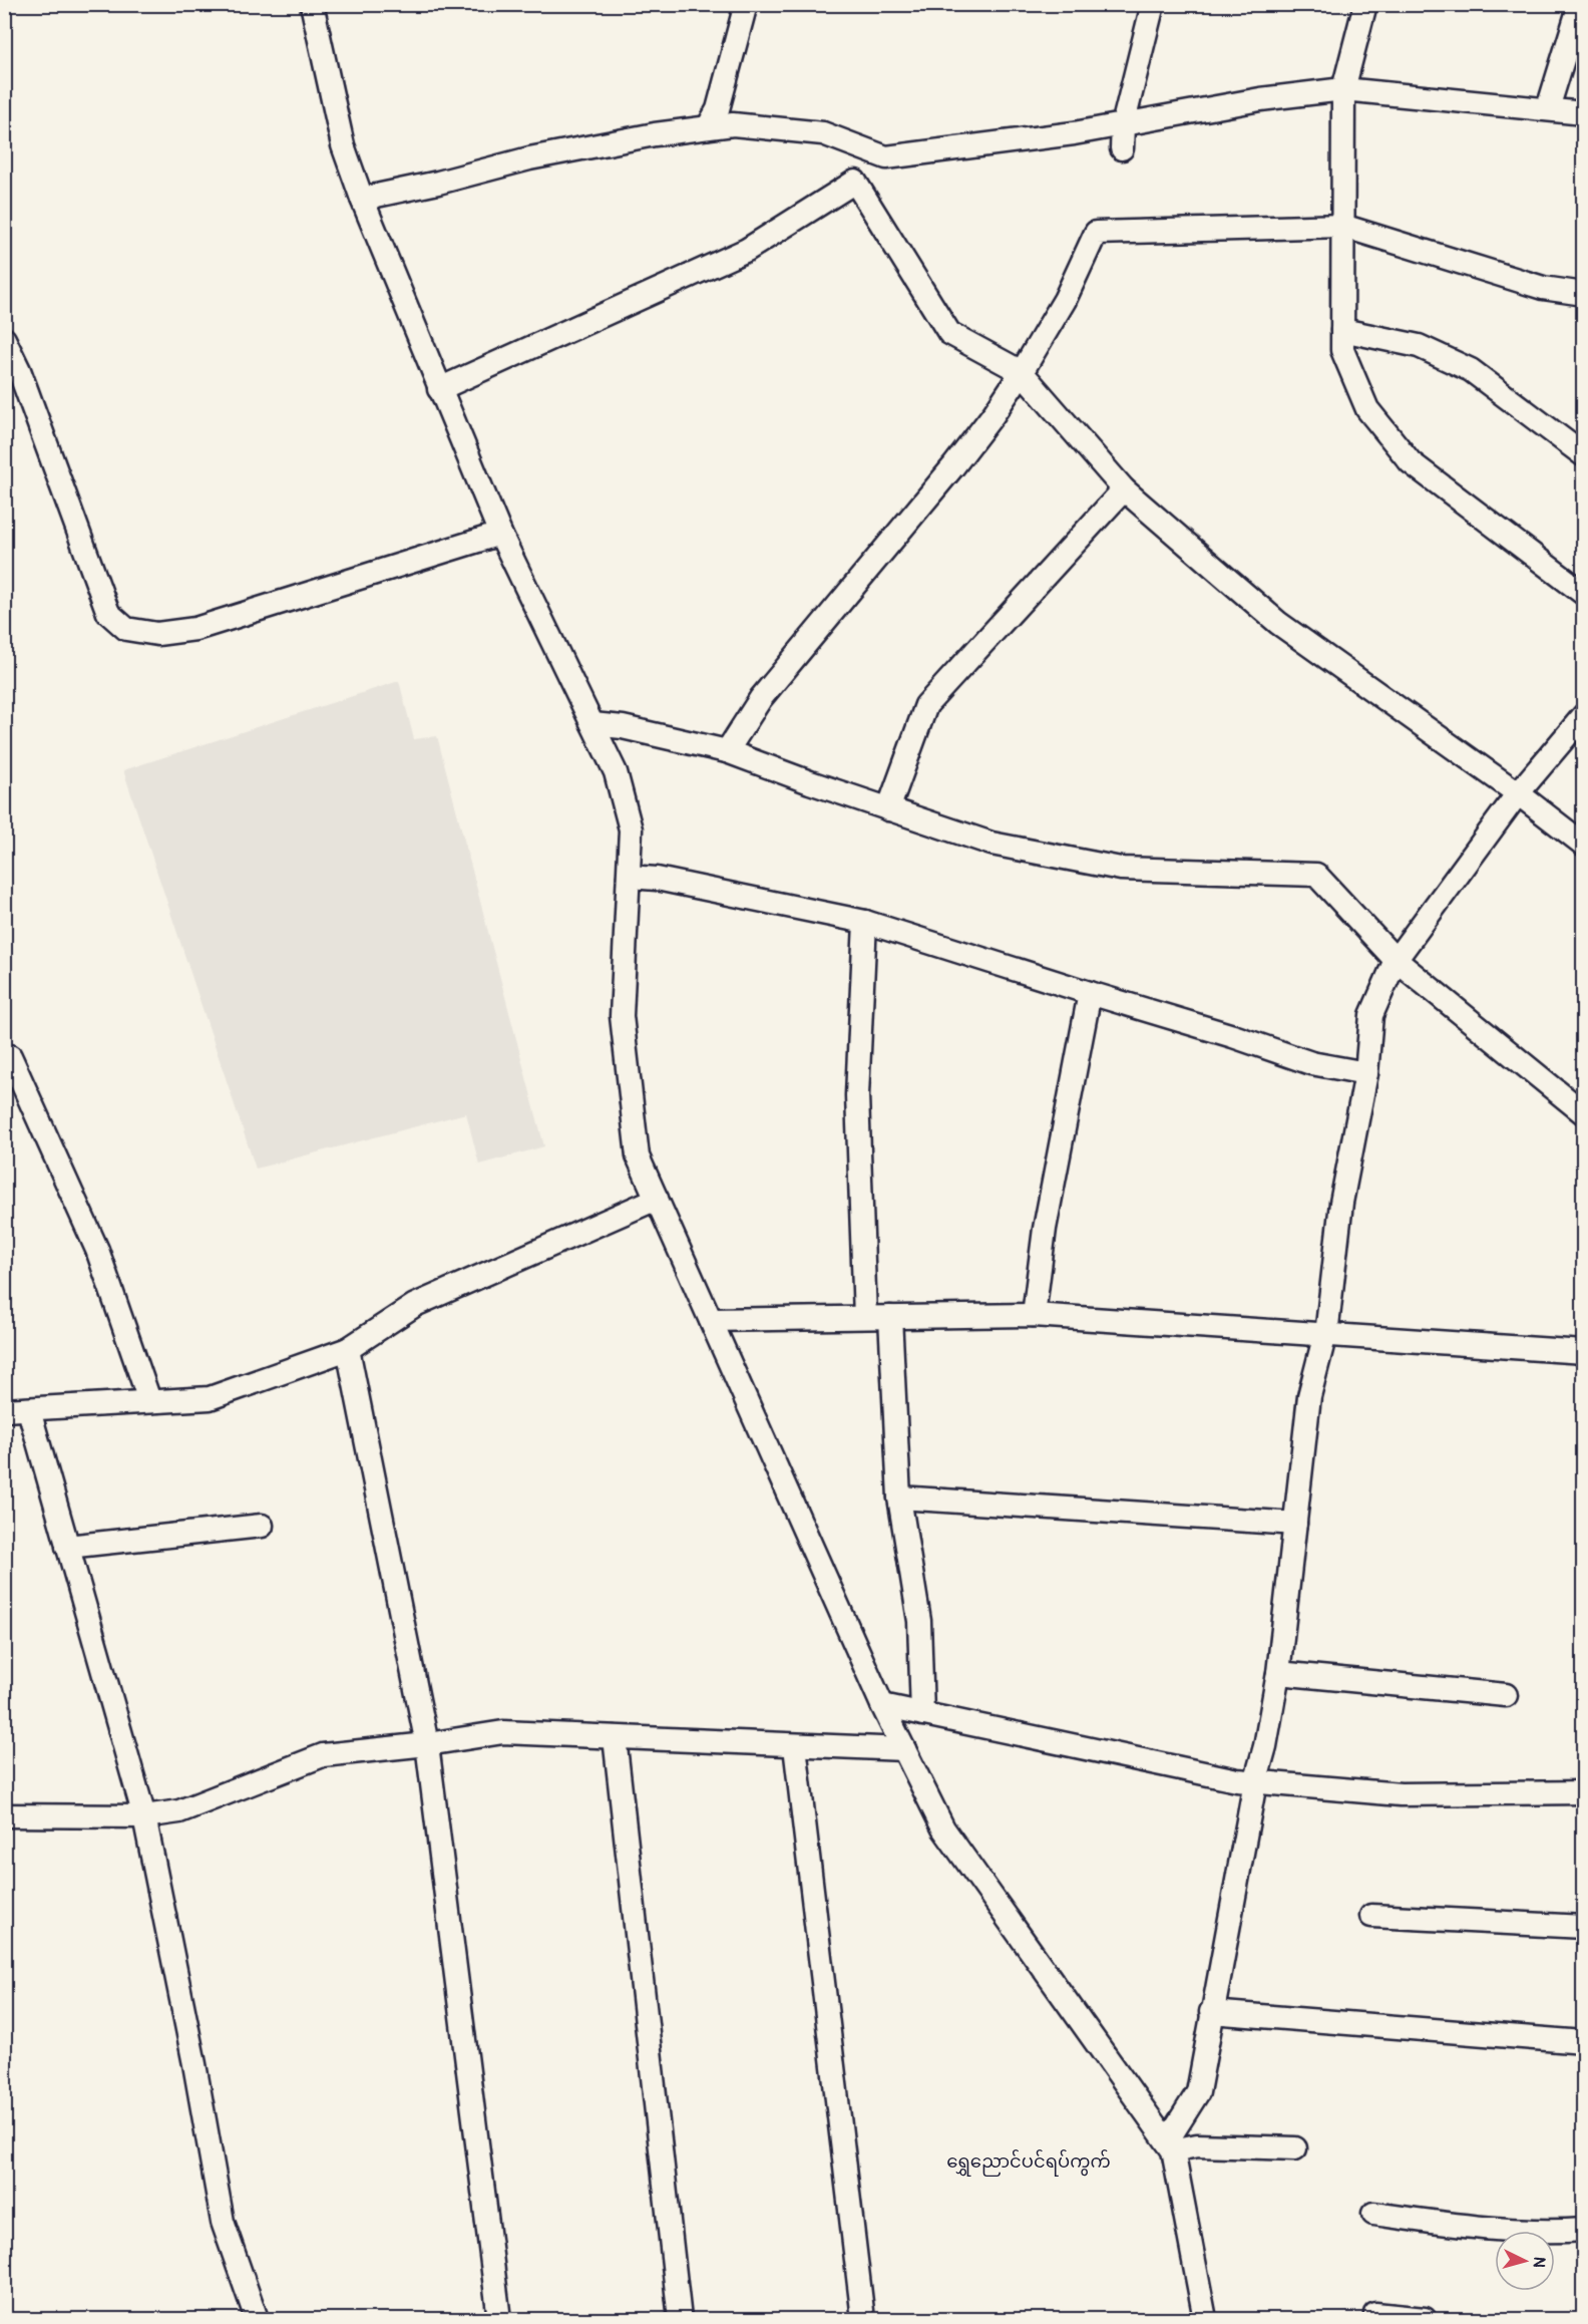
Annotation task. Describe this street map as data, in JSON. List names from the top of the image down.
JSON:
{
  "districts": ["ရွှေညောင်ပင်ရပ်ကွက်"],
  "north": "right"
}
